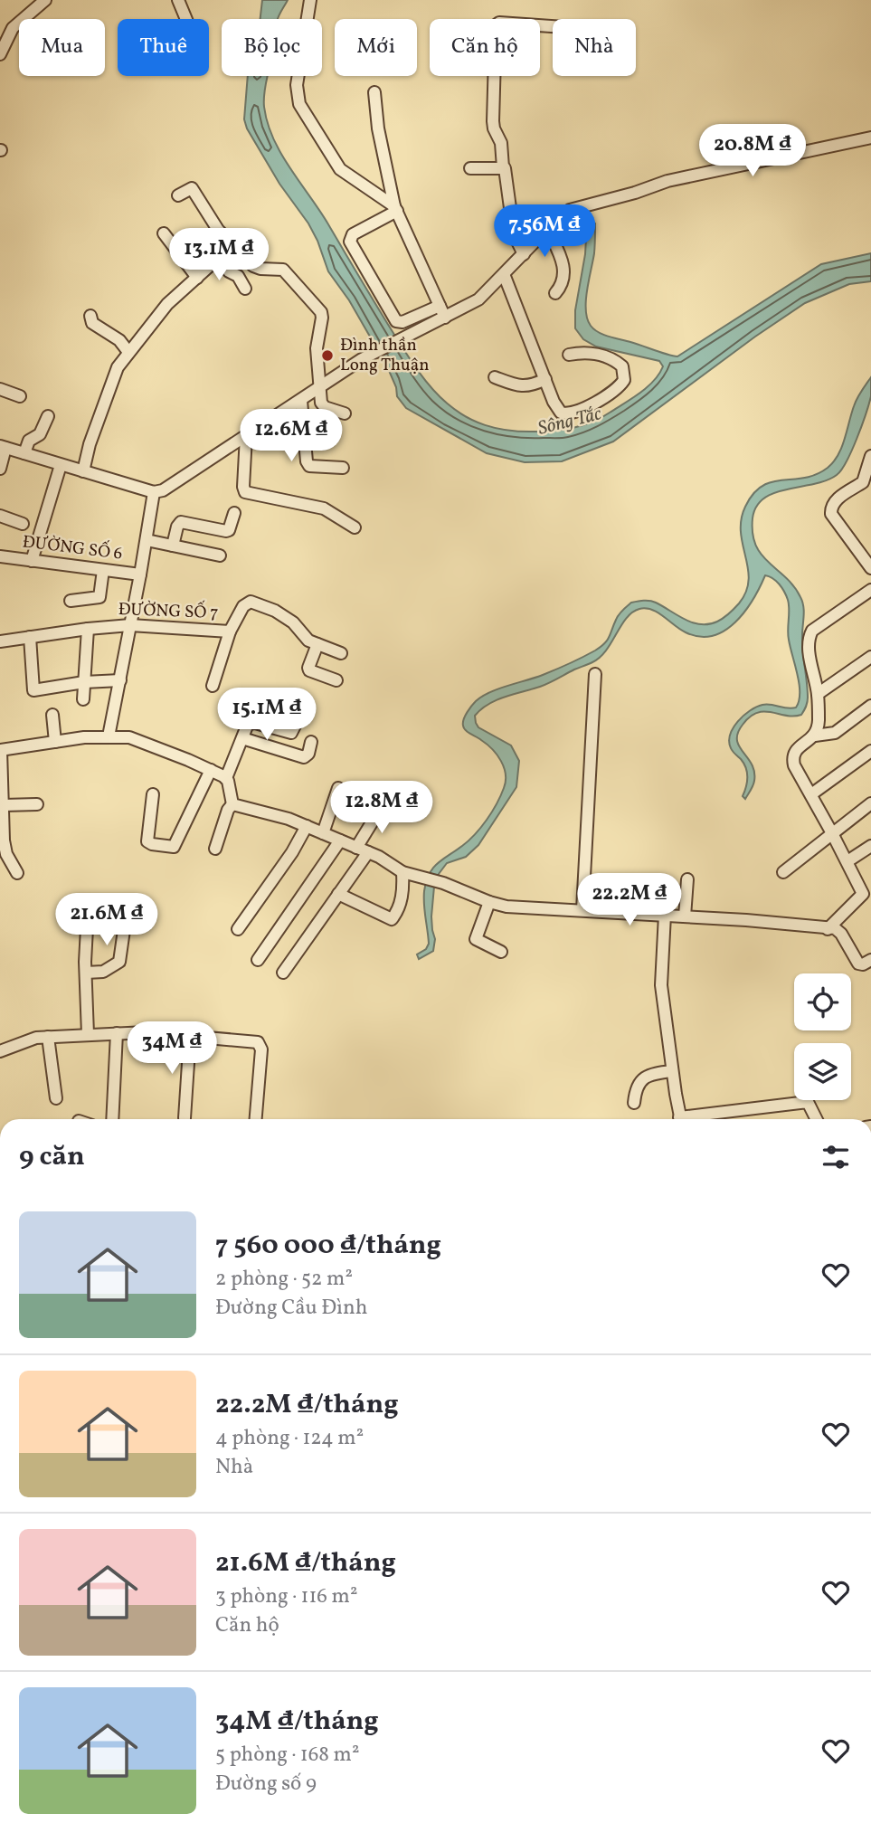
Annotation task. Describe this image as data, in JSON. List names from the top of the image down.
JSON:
{
  "streets": {
    "street": ["ĐƯỜNG SỐ 6", "ĐƯỜNG SỐ 7"]
  },
  "water": ["Sông Tắc"],
  "places": ["Đình thần Long Thuận"],
  "page": {
    "chip": [
      "Mua",
      "Thuê",
      "Bộ lọc",
      "Mới",
      "Căn hộ",
      "Nhà"
    ],
    "price": [
      "20.8M ₫",
      "7.56M ₫",
      "13.1M ₫",
      "12.6M ₫",
      "15.1M ₫",
      "12.8M ₫",
      "22.2M ₫",
      "21.6M ₫",
      "34M ₫"
    ],
    "heading": "9 căn",
    "list": [
      {
        "name": "7 560 000 ₫/tháng",
        "note": "2 phòng · 52 m² · Đường Cầu Đình"
      },
      {
        "name": "22.2M ₫/tháng",
        "note": "4 phòng · 124 m² · Nhà"
      },
      {
        "name": "21.6M ₫/tháng",
        "note": "3 phòng · 116 m² · Căn hộ"
      },
      {
        "name": "34M ₫/tháng",
        "note": "5 phòng · 168 m² · Đường số 9"
      }
    ]
  }
}
